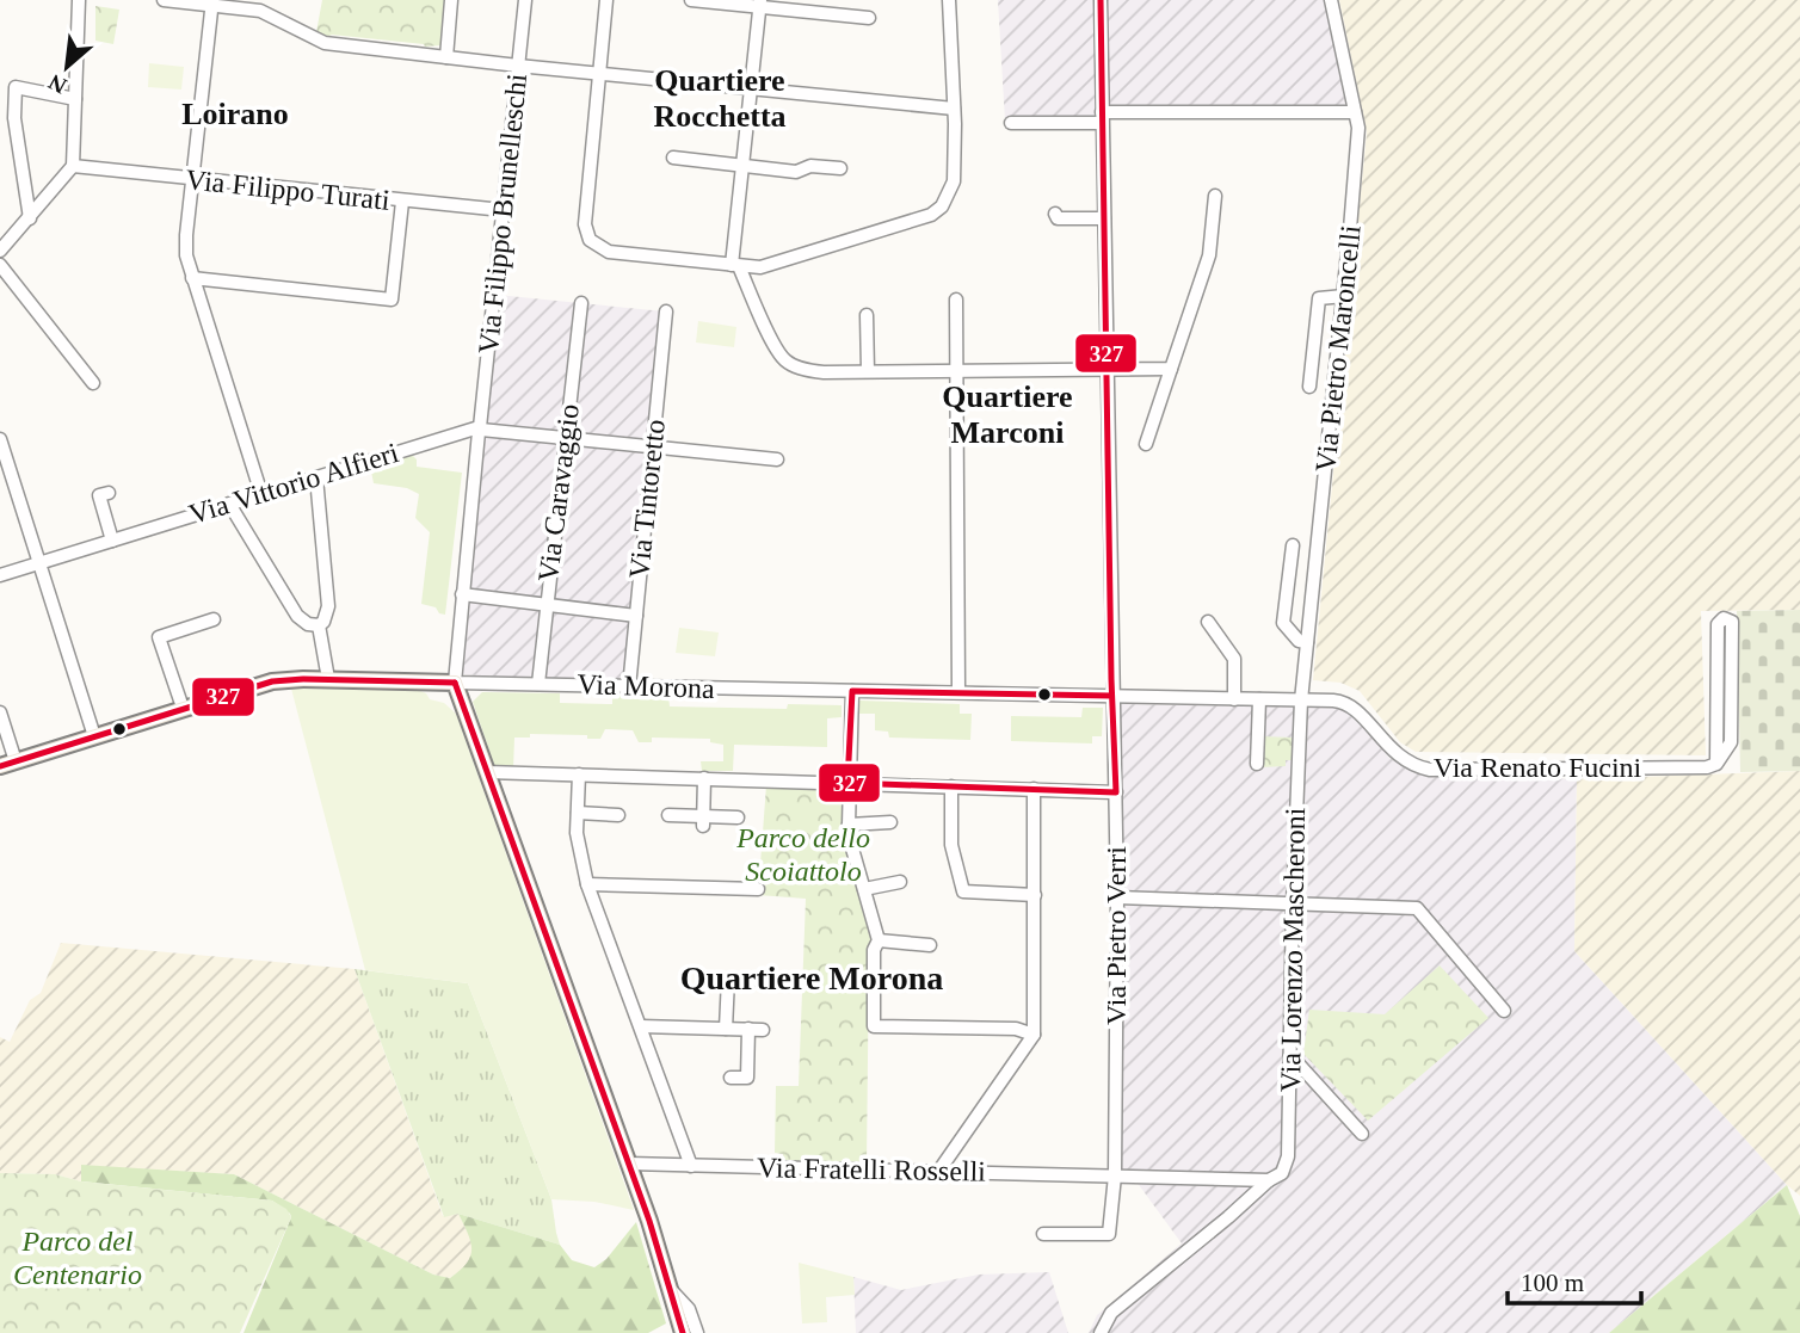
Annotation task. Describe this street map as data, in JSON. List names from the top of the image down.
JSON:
{
  "streets": {
    "main road": ["Via Morona"],
    "street": [
      "Via Filippo Turati",
      "Via Filippo Brunelleschi",
      "Via Pietro Maroncelli",
      "Via Vittorio Alfieri",
      "Via Caravaggio",
      "Via Tintoretto",
      "Via Renato Fucini",
      "Via Pietro Verri",
      "Via Lorenzo Mascheroni",
      "Via Fratelli Rosselli"
    ]
  },
  "crossings": [
    ["Via Filippo Turati", "Via Filippo Brunelleschi"],
    ["Via Filippo Brunelleschi", "Via Vittorio Alfieri"],
    ["Via Filippo Brunelleschi", "Via Morona"],
    ["Via Pietro Maroncelli", "Via Renato Fucini"],
    ["Via Pietro Maroncelli", "Via Lorenzo Mascheroni"],
    ["Via Caravaggio", "Via Morona"],
    ["Via Tintoretto", "Via Morona"],
    ["Via Morona", "Via Renato Fucini"],
    ["Via Morona", "Via Pietro Verri"],
    ["Via Renato Fucini", "Via Pietro Verri"],
    ["Via Renato Fucini", "Via Lorenzo Mascheroni"],
    ["Via Pietro Verri", "Via Fratelli Rosselli"],
    ["Via Lorenzo Mascheroni", "Via Fratelli Rosselli"]
  ],
  "districts": [
    "Quartiere Rocchetta",
    "Loirano",
    "Quartiere Marconi",
    "Quartiere Morona"
  ],
  "parks": ["Parco dello Scoiattolo", "Parco del Centenario"],
  "lines": ["transit line 327"],
  "scale_bar": "100 m",
  "north": "bottom left"
}
